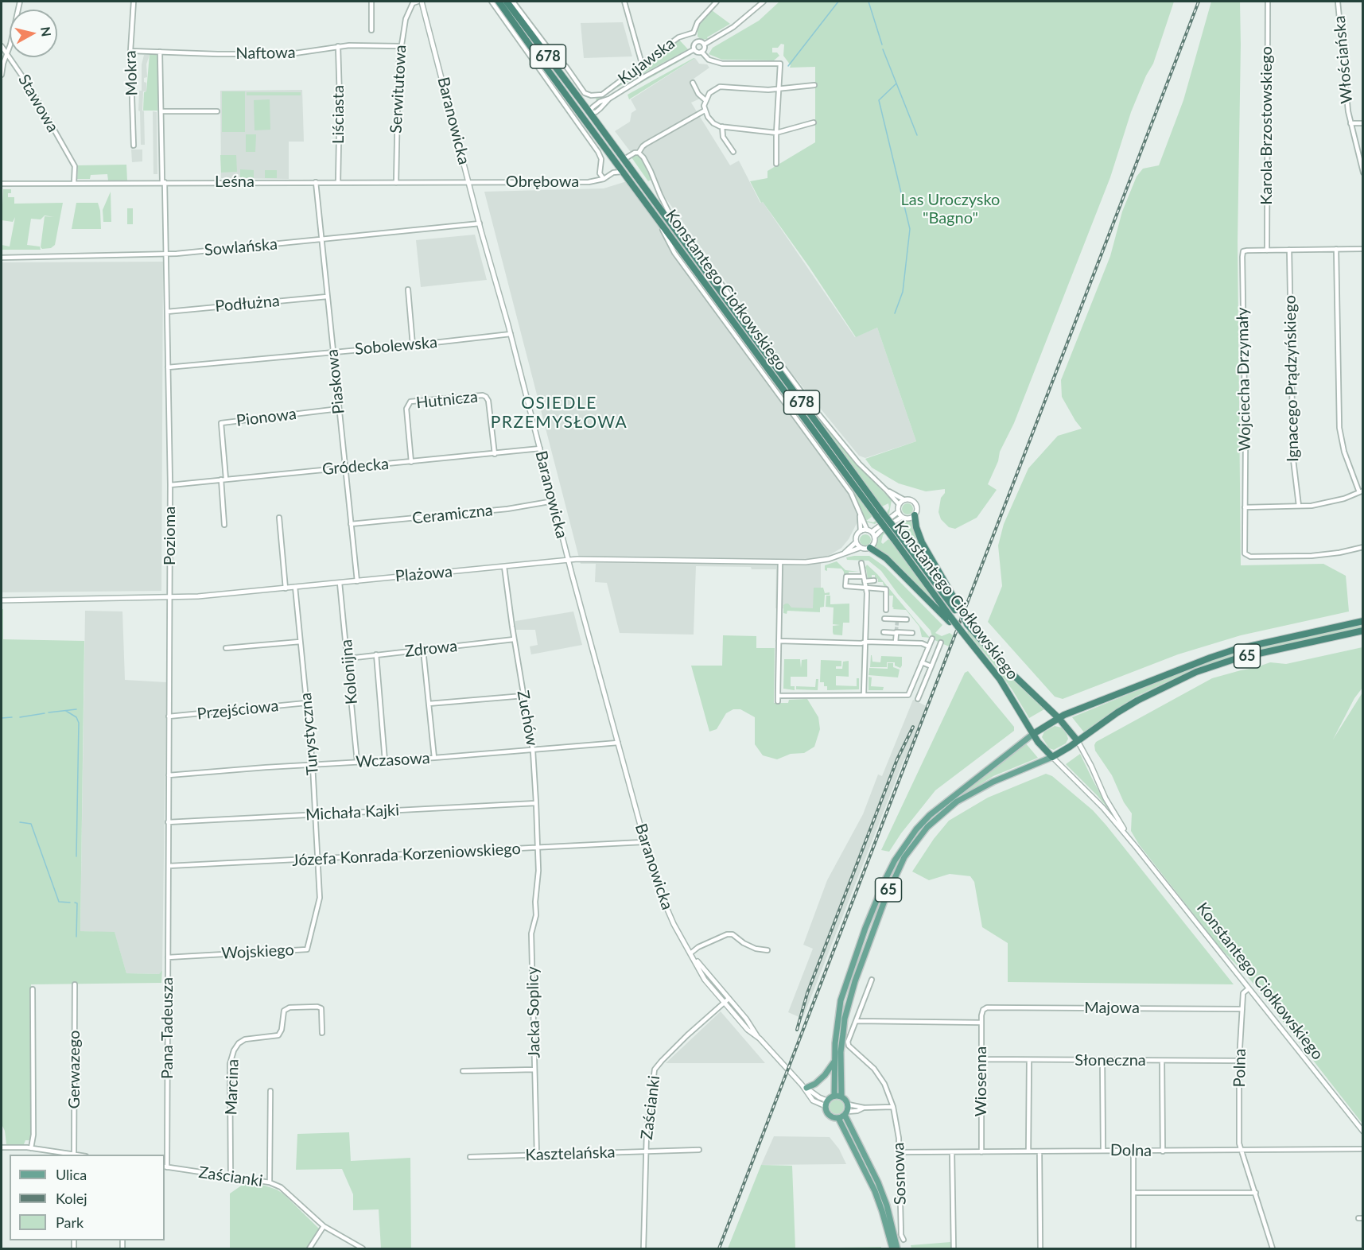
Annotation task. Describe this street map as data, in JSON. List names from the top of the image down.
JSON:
{
  "streets": {
    "highway": ["678", "Konstantego Ciołkowskiego", "65"],
    "street": [
      "Naftowa",
      "Włościańska",
      "Kujawska",
      "Mokra",
      "Serwitutowa",
      "Stawowa",
      "Liściasta",
      "Baranowicka",
      "Karola Brzostowskiego",
      "Leśna",
      "Obrębowa",
      "Sowlańska",
      "Podłużna",
      "Sobolewska",
      "Ignacego Prądzyńskiego",
      "Wojciecha Drzymały",
      "Piaskowa",
      "Hutnicza",
      "Pionowa",
      "Gródecka",
      "Ceramiczna",
      "Pozioma",
      "Plażowa",
      "Zdrowa",
      "Kolonijna",
      "Przejściowa",
      "Zuchów",
      "Turystyczna",
      "Wczasowa",
      "Michała Kajki",
      "Józefa Konrada Korzeniowskiego",
      "Wojskiego",
      "Majowa",
      "Jacka Soplicy",
      "Pana Tadeusza",
      "Słoneczna",
      "Polna",
      "Gerwazego",
      "Wiosenna",
      "Marcina",
      "Zaścianki",
      "Dolna",
      "Kasztelańska",
      "Sosnowa"
    ]
  },
  "crossings": [
    ["Naftowa", "Mokra"],
    ["Naftowa", "Serwitutowa"],
    ["Naftowa", "Liściasta"],
    ["Naftowa", "Pozioma"],
    ["678", "Konstantego Ciołkowskiego"],
    ["678", "65"],
    ["Serwitutowa", "Leśna"],
    ["Stawowa", "Leśna"],
    ["Liściasta", "Leśna"],
    ["Baranowicka", "Leśna"],
    ["Baranowicka", "Obrębowa"],
    ["Baranowicka", "Sowlańska"],
    ["Baranowicka", "Sobolewska"],
    ["Baranowicka", "Gródecka"],
    ["Baranowicka", "Ceramiczna"],
    ["Baranowicka", "Plażowa"],
    ["Baranowicka", "65"],
    ["Baranowicka", "Wczasowa"],
    ["Baranowicka", "Józefa Konrada Korzeniowskiego"],
    ["Baranowicka", "Zaścianki"],
    ["Karola Brzostowskiego", "Wojciecha Drzymały"],
    ["Leśna", "Obrębowa"],
    ["Leśna", "Piaskowa"],
    ["Leśna", "Pozioma"],
    ["Sowlańska", "Piaskowa"],
    ["Sowlańska", "Pozioma"],
    ["Konstantego Ciołkowskiego", "65"],
    ["Konstantego Ciołkowskiego", "Polna"],
    ["Podłużna", "Piaskowa"],
    ["Podłużna", "Pozioma"],
    ["Sobolewska", "Piaskowa"],
    ["Sobolewska", "Pozioma"],
    ["Piaskowa", "Pionowa"],
    ["Piaskowa", "Gródecka"],
    ["Piaskowa", "Ceramiczna"],
    ["Piaskowa", "Plażowa"],
    ["Hutnicza", "Gródecka"],
    ["Pionowa", "Gródecka"],
    ["Gródecka", "Pozioma"],
    ["Pozioma", "Plażowa"],
    ["Pozioma", "Przejściowa"],
    ["Pozioma", "Wczasowa"],
    ["Pozioma", "Michała Kajki"],
    ["Pozioma", "Józefa Konrada Korzeniowskiego"],
    ["Pozioma", "Pana Tadeusza"],
    ["Plażowa", "Kolonijna"],
    ["Plażowa", "Zuchów"],
    ["Plażowa", "Turystyczna"],
    ["Zdrowa", "Kolonijna"],
    ["Zdrowa", "Zuchów"],
    ["Kolonijna", "Wczasowa"],
    ["Przejściowa", "Turystyczna"],
    ["Zuchów", "Wczasowa"],
    ["Zuchów", "Michała Kajki"],
    ["Zuchów", "Józefa Konrada Korzeniowskiego"],
    ["Zuchów", "Jacka Soplicy"],
    ["Turystyczna", "Wczasowa"],
    ["Turystyczna", "Michała Kajki"],
    ["Turystyczna", "Józefa Konrada Korzeniowskiego"],
    ["Turystyczna", "Wojskiego"],
    ["Wojskiego", "Pana Tadeusza"],
    ["Majowa", "Polna"],
    ["Majowa", "Wiosenna"],
    ["Jacka Soplicy", "Kasztelańska"],
    ["Pana Tadeusza", "Zaścianki"],
    ["Słoneczna", "Polna"],
    ["Słoneczna", "Wiosenna"],
    ["Polna", "Dolna"],
    ["Wiosenna", "Dolna"],
    ["Marcina", "Zaścianki"],
    ["Zaścianki", "Kasztelańska"],
    ["Dolna", "Sosnowa"]
  ],
  "districts": ["OSIEDLE PRZEMYSŁOWA"],
  "parks": ["Las Uroczysko \"Bagno\""],
  "legend": ["Ulica", "Kolej", "Park"],
  "north": "right"
}
